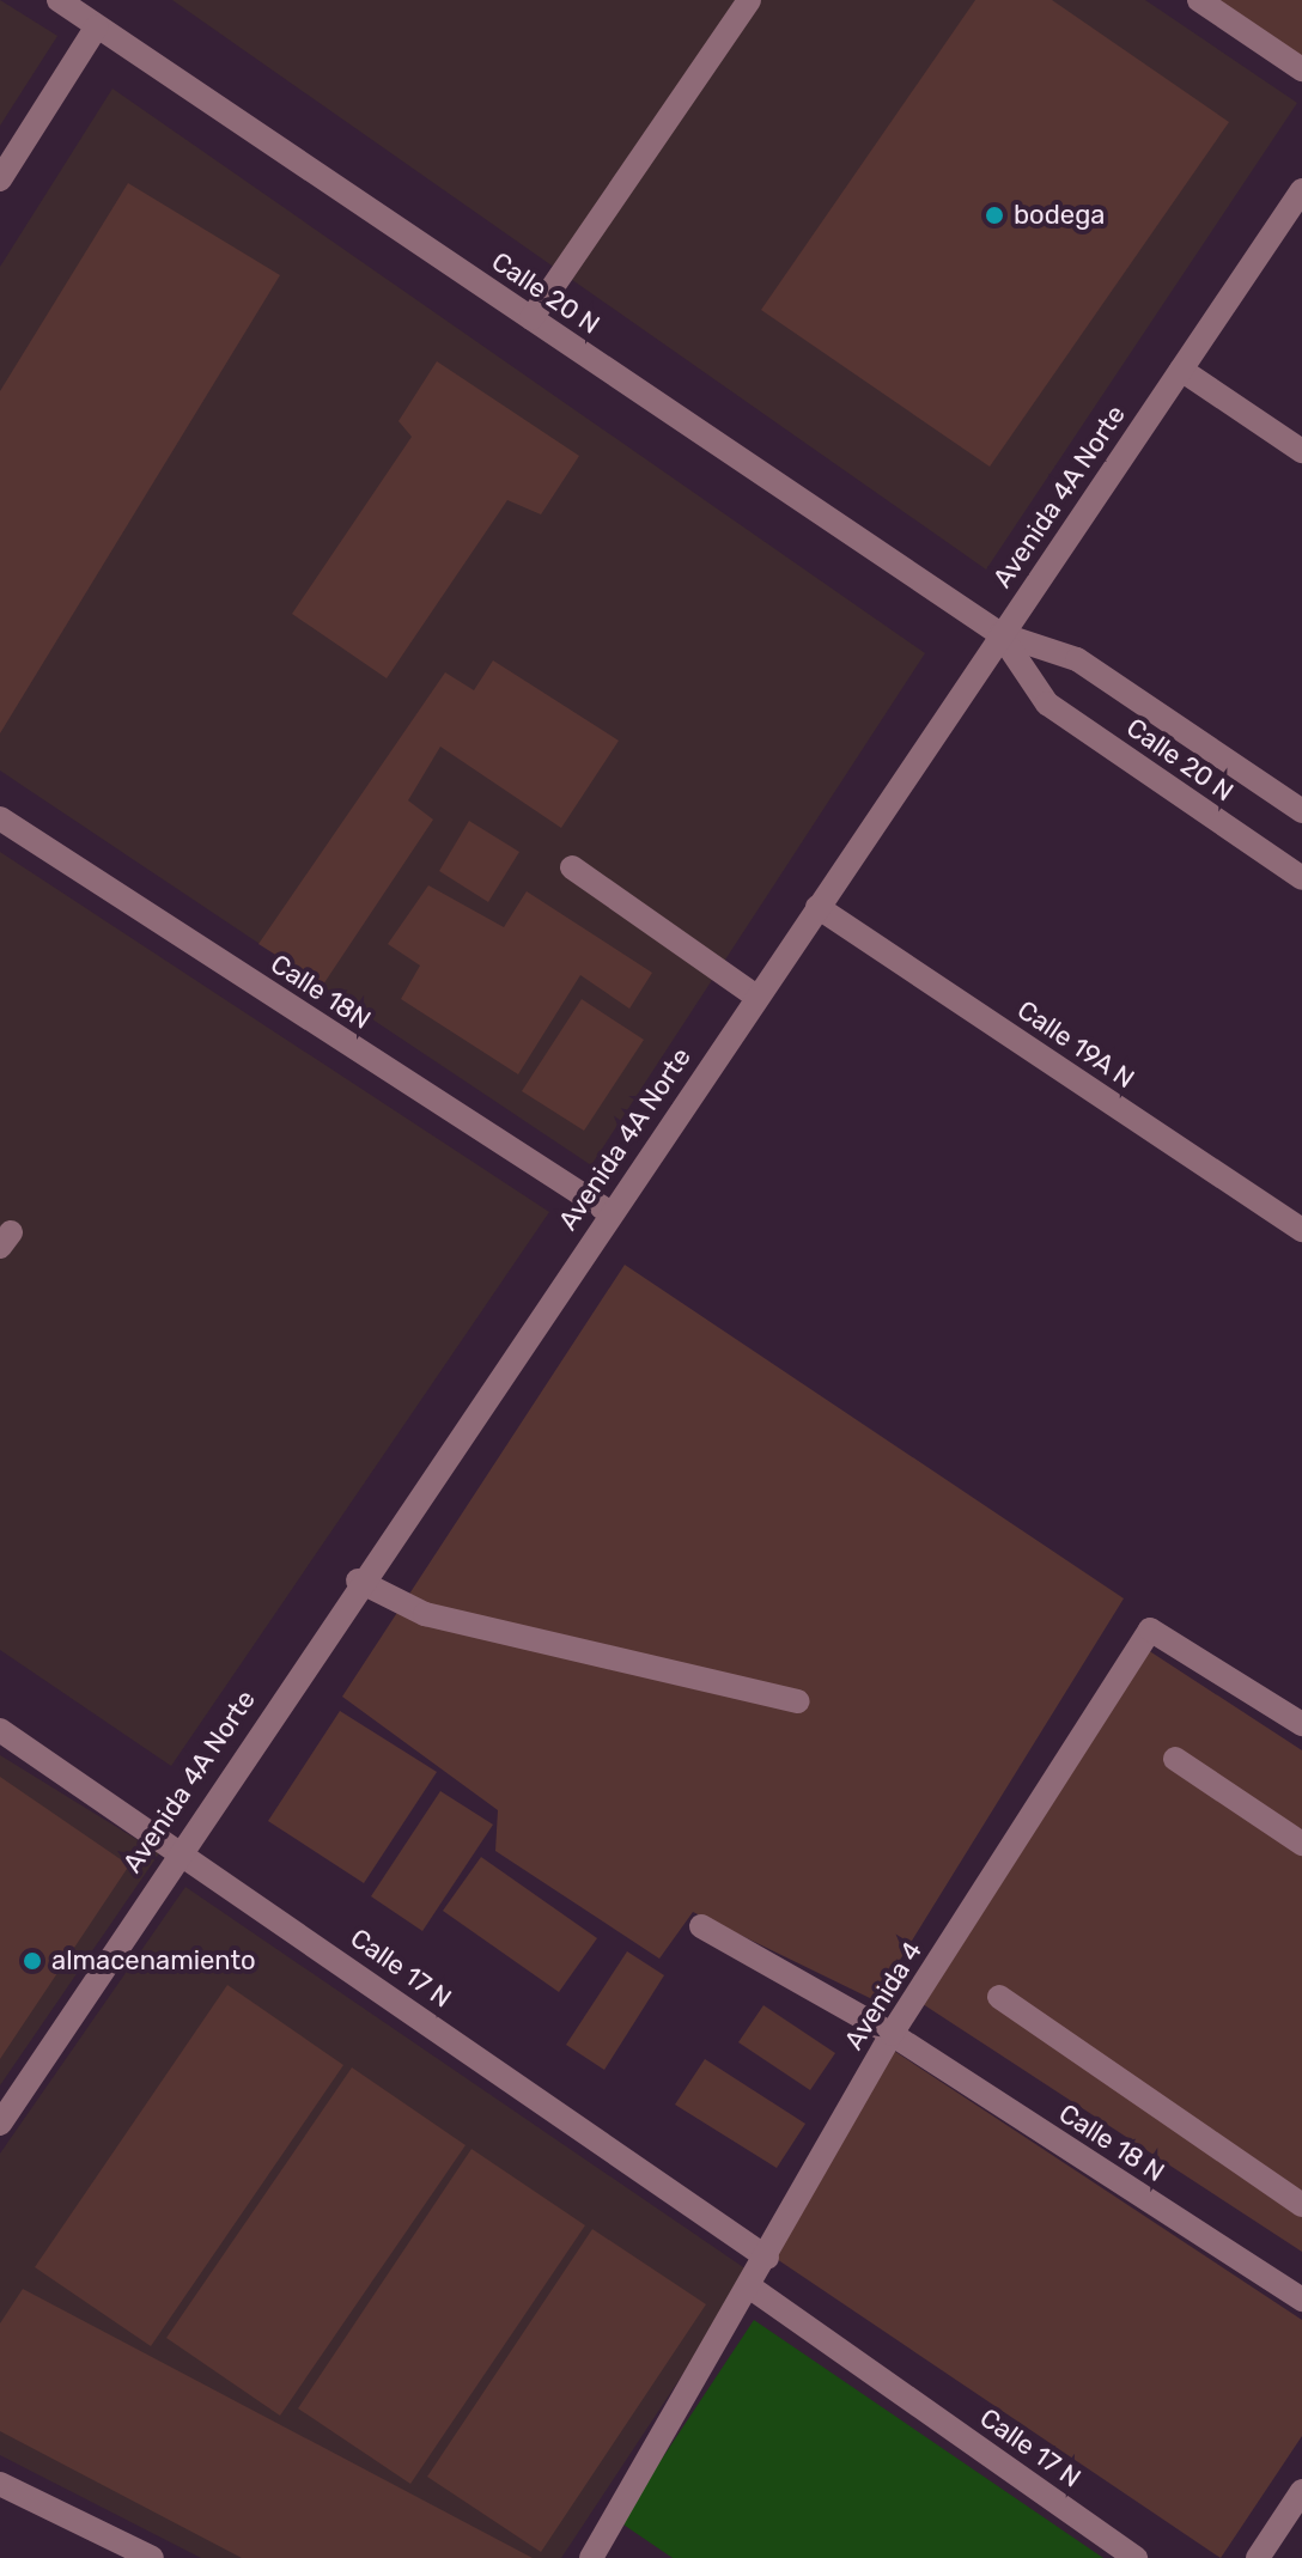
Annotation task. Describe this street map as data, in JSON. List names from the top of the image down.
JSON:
{
  "streets": {
    "street": [
      "Calle 20 N",
      "Avenida 4A Norte",
      "Calle 18N",
      "Calle 19A N",
      "Calle 17 N",
      "Avenida 4",
      "Calle 18 N"
    ]
  },
  "crossings": [
    ["Calle 20 N", "Avenida 4A Norte"],
    ["Avenida 4A Norte", "Calle 18N"],
    ["Avenida 4A Norte", "Calle 19A N"],
    ["Avenida 4A Norte", "Calle 17 N"],
    ["Calle 17 N", "Avenida 4"],
    ["Avenida 4", "Calle 18 N"]
  ],
  "places": ["bodega", "almacenamiento"]
}
